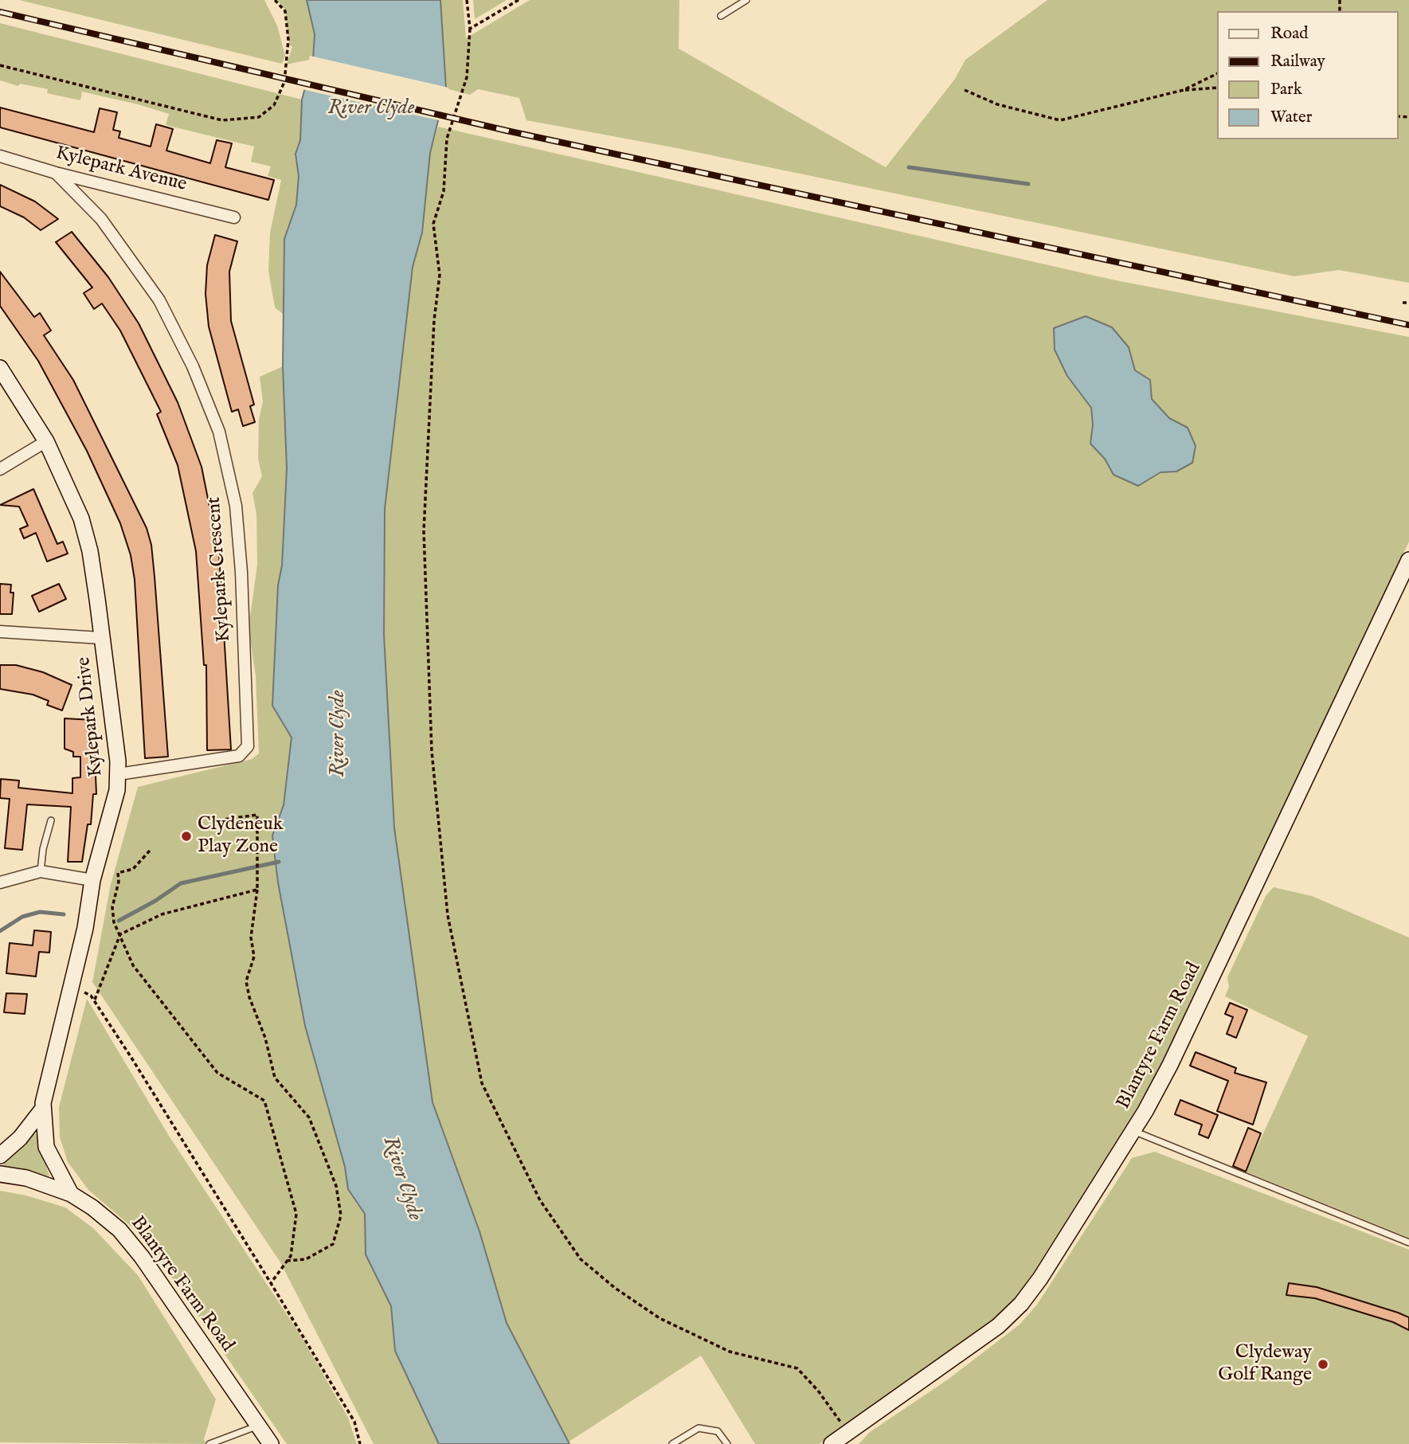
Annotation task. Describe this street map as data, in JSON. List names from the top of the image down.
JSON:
{
  "streets": {
    "main road": ["Kylepark Drive", "Blantyre Farm Road"],
    "street": ["Kylepark Avenue", "Kylepark Crescent"]
  },
  "crossings": [
    ["Kylepark Avenue", "Kylepark Crescent"],
    ["Kylepark Crescent", "Kylepark Drive"],
    ["Kylepark Drive", "Blantyre Farm Road"]
  ],
  "water": ["River Clyde"],
  "places": ["Clydeneuk Play Zone", "Clydeway Golf Range"],
  "legend": [
    "Road",
    "Railway",
    "Park",
    "Water"
  ]
}
